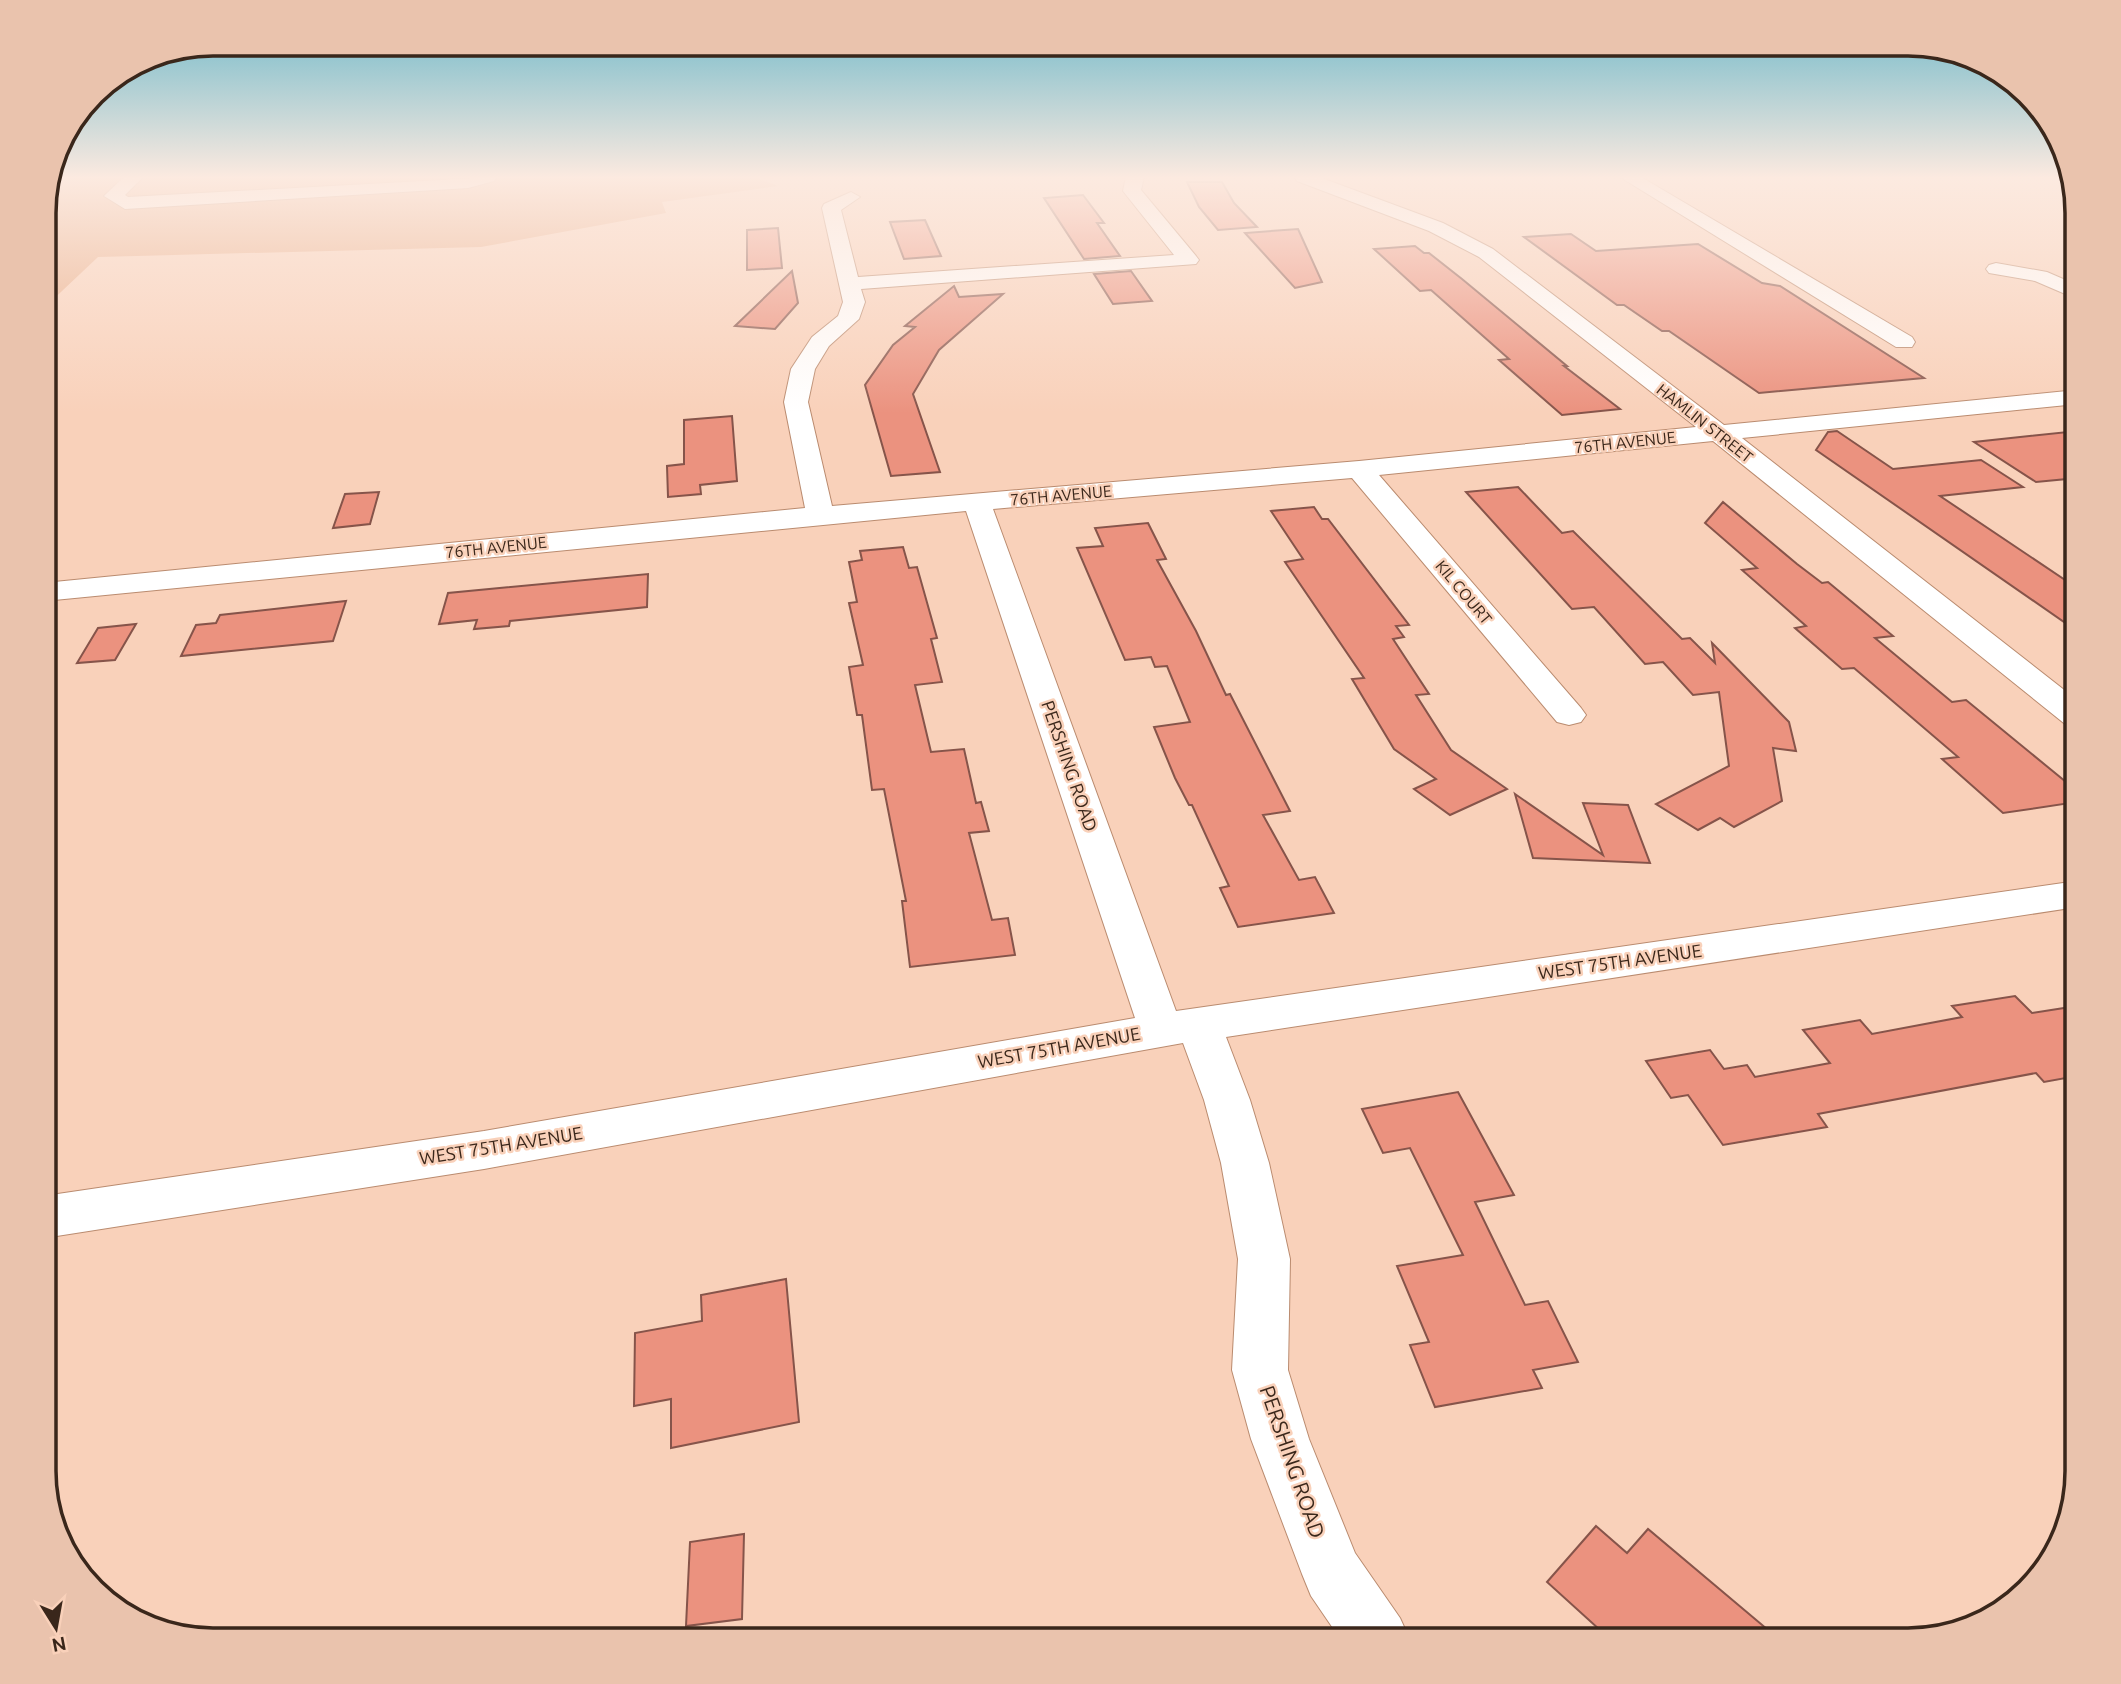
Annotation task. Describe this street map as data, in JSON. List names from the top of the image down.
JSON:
{
  "streets": {
    "street": [
      "HAMLIN STREET",
      "76TH AVENUE",
      "KIL COURT",
      "PERSHING ROAD",
      "WEST 75TH AVENUE"
    ]
  },
  "crossings": [
    ["HAMLIN STREET", "76TH AVENUE"],
    ["76TH AVENUE", "KIL COURT"],
    ["76TH AVENUE", "PERSHING ROAD"],
    ["PERSHING ROAD", "WEST 75TH AVENUE"]
  ],
  "north": "bottom"
}
